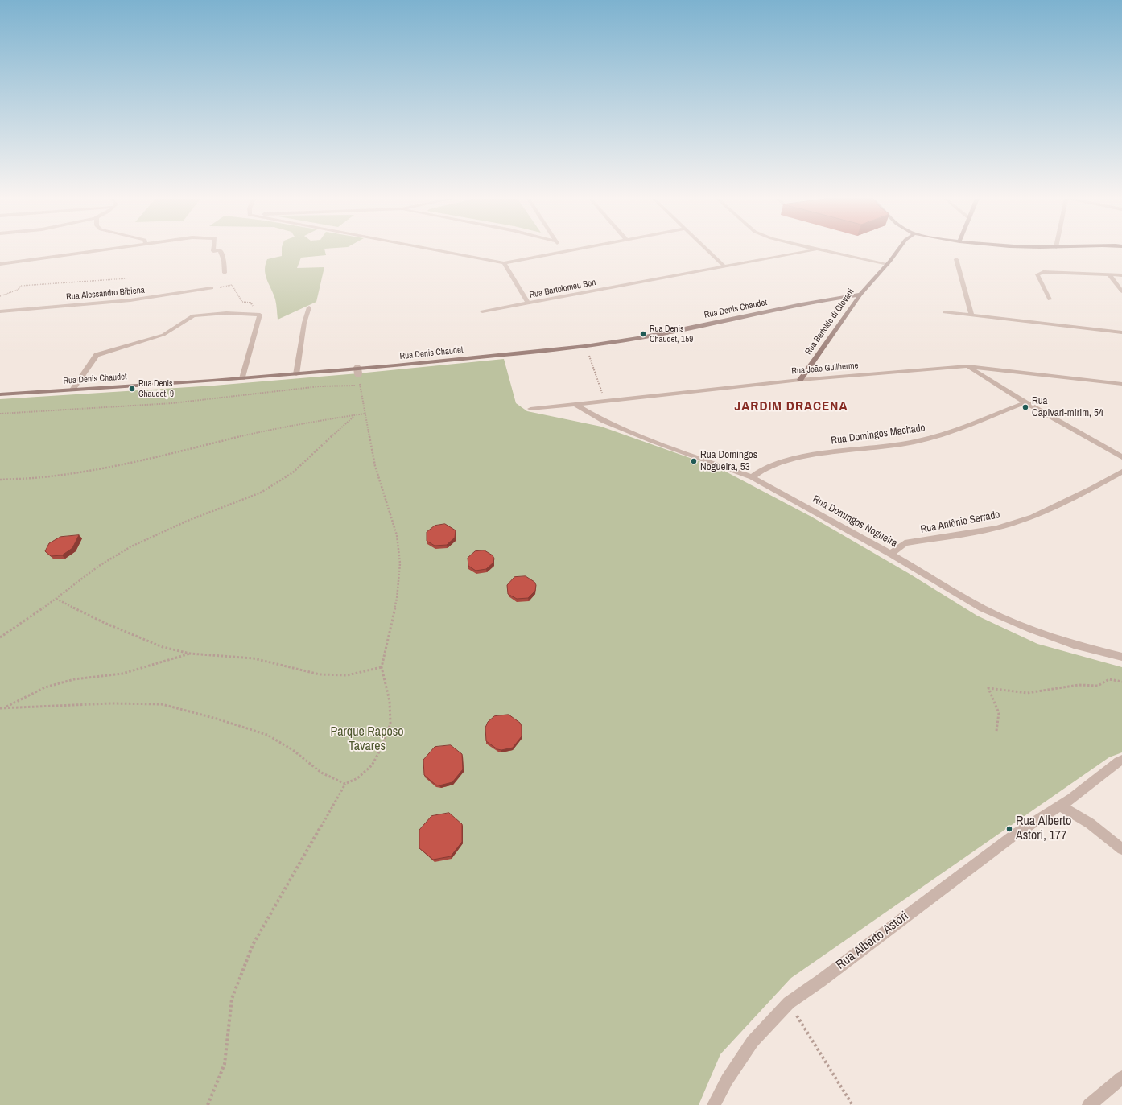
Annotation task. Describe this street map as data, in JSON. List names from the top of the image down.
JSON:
{
  "streets": {
    "street": [
      "Rua Bartolomeu Bon",
      "Rua Alessandro Bibiena",
      "Rua Denis Chaudet",
      "Rua Bertoldo di Giovani",
      "Rua João Guilherme",
      "Rua Domingos Machado",
      "Rua Domingos Nogueira",
      "Rua Antônio Serrado",
      "Rua Alberto Astori"
    ]
  },
  "crossings": [
    ["Rua Denis Chaudet", "Rua Bertoldo di Giovani"],
    ["Rua Bertoldo di Giovani", "Rua João Guilherme"],
    ["Rua João Guilherme", "Rua Domingos Nogueira"],
    ["Rua Domingos Machado", "Rua Domingos Nogueira"],
    ["Rua Domingos Nogueira", "Rua Antônio Serrado"]
  ],
  "districts": ["JARDIM DRACENA"],
  "parks": ["Parque Raposo Tavares"],
  "places": [
    "Rua Denis Chaudet, 159",
    "Rua Denis Chaudet, 9",
    "Rua Capivari-mirim, 54",
    "Rua Domingos Nogueira, 53",
    "Rua Alberto Astori, 177"
  ]
}
